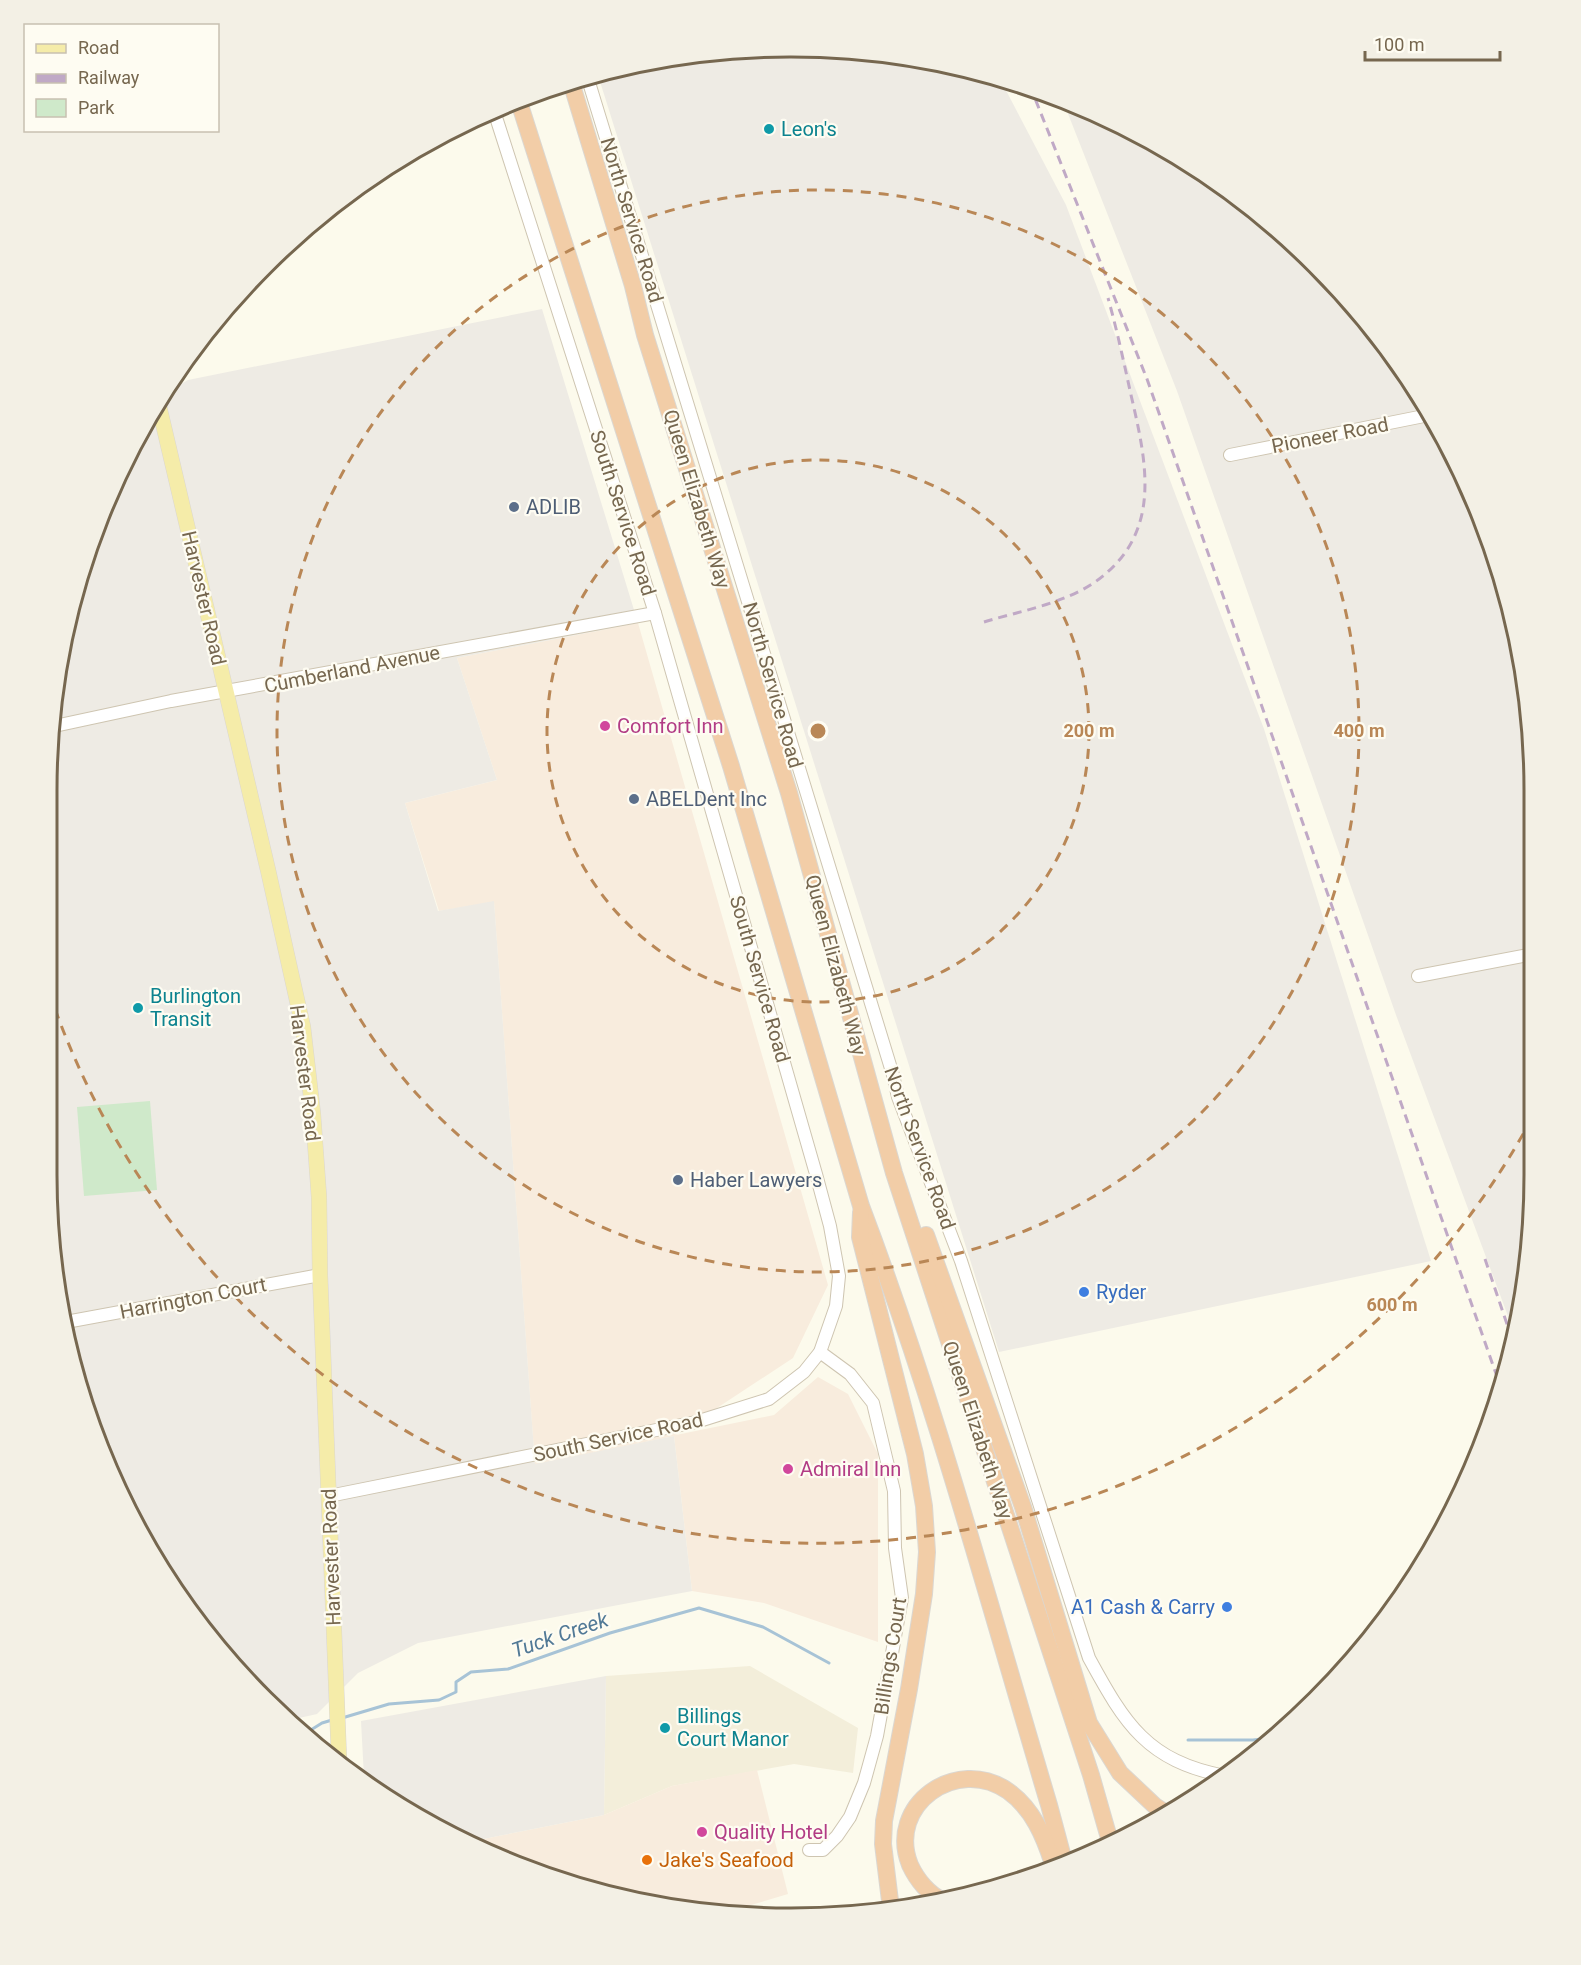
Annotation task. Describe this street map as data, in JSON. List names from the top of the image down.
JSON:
{
  "streets": {
    "highway": ["Queen Elizabeth Way"],
    "main road": ["Harvester Road"],
    "street": [
      "North Service Road",
      "Pioneer Road",
      "South Service Road",
      "Cumberland Avenue",
      "Harrington Court",
      "Billings Court"
    ]
  },
  "crossings": [
    ["South Service Road", "Harvester Road"],
    ["South Service Road", "Cumberland Avenue"],
    ["South Service Road", "Billings Court"],
    ["Harvester Road", "Cumberland Avenue"],
    ["Harvester Road", "Harrington Court"]
  ],
  "water": ["Tuck Creek"],
  "places": [
    "Leon's",
    "ADLIB",
    "Comfort Inn",
    "ABELDent Inc",
    "Burlington Transit",
    "Haber Lawyers",
    "Ryder",
    "Admiral Inn",
    "A1 Cash & Carry",
    "Billings Court Manor",
    "Quality Hotel",
    "Jake's Seafood"
  ],
  "legend": ["Road", "Railway", "Park"],
  "scale_bar": "100 m",
  "rings": ["200 m", "400 m", "600 m"]
}
